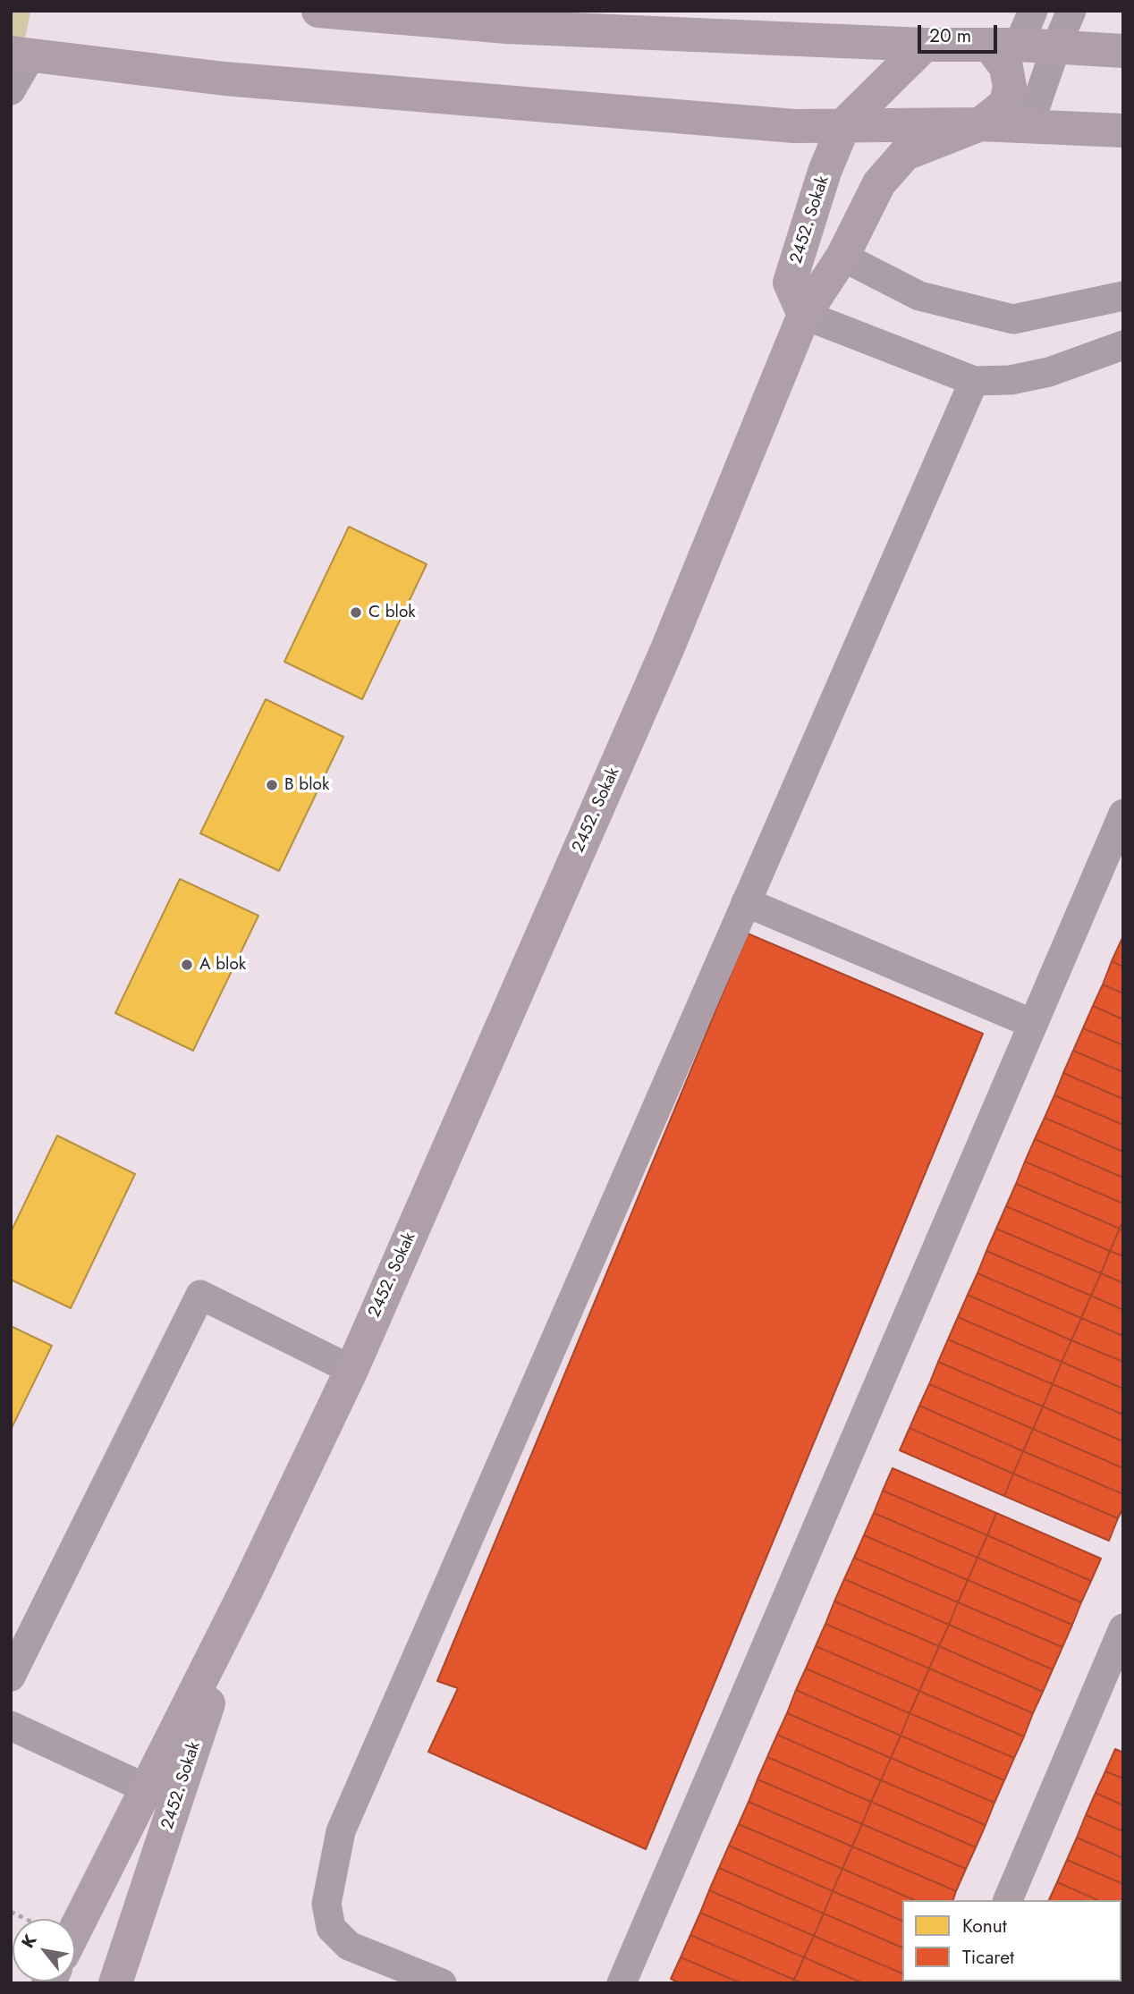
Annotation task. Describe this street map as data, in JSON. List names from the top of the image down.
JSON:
{
  "streets": {
    "main road": ["2452. Sokak"]
  },
  "places": ["C blok", "B blok", "A blok"],
  "legend": ["Konut", "Ticaret"],
  "scale_bar": "20 m",
  "north": "top left"
}
